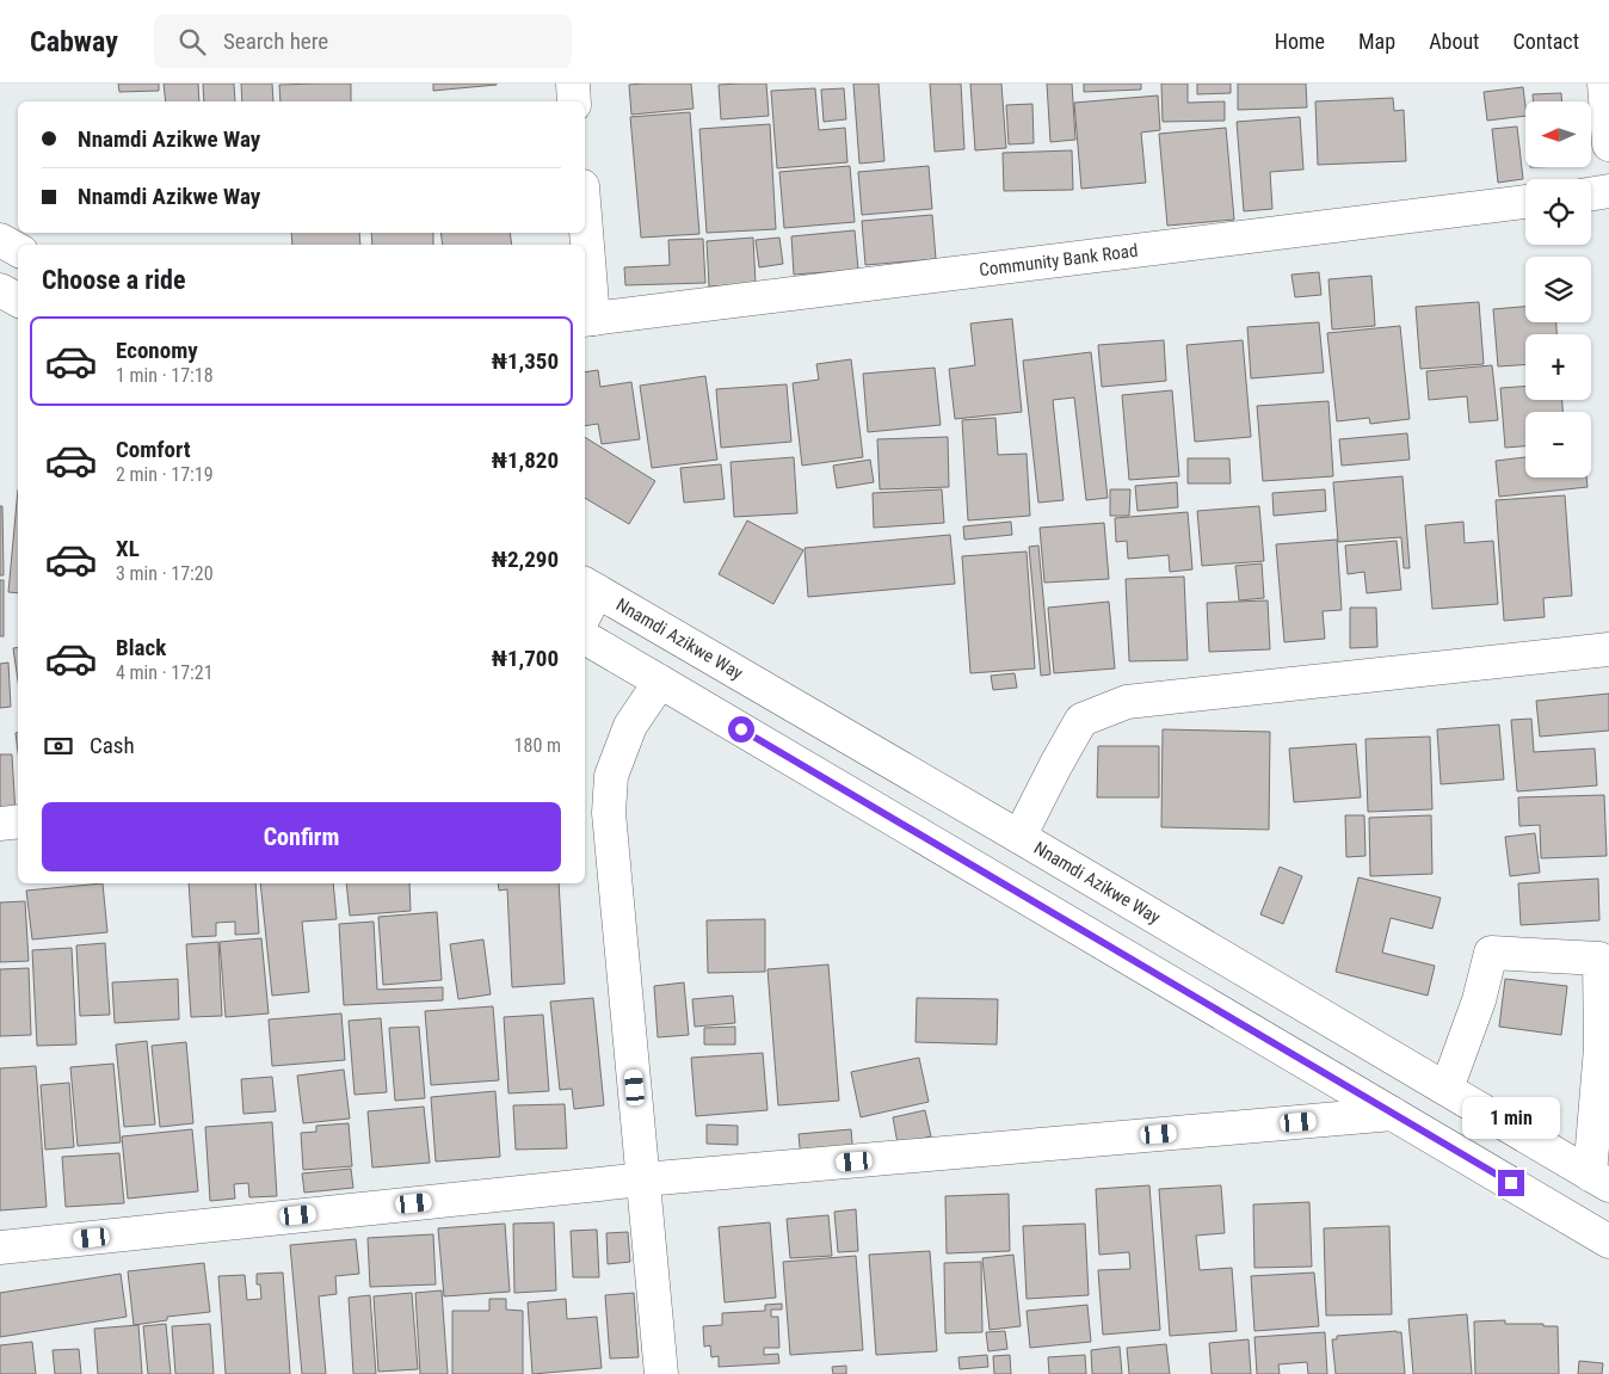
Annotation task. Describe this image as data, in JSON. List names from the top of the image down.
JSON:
{
  "streets": {
    "main road": ["Community Bank Road", "Nnamdi Azikwe Way"]
  },
  "north": "left",
  "page": {
    "header": "Cabway",
    "search": "Search here",
    "nav": [
      "Home",
      "Map",
      "About",
      "Contact"
    ],
    "map_buttons": ["+", "−"],
    "banner": ["Nnamdi Azikwe Way", "Nnamdi Azikwe Way"],
    "heading": "Choose a ride",
    "list": [
      {
        "name": "Economy",
        "note": "1 min · 17:18",
        "value": "₦1,350"
      },
      {
        "name": "Comfort",
        "note": "2 min · 17:19",
        "value": "₦1,820"
      },
      {
        "name": "XL",
        "note": "3 min · 17:20",
        "value": "₦2,290"
      },
      {
        "name": "Black",
        "note": "4 min · 17:21",
        "value": "₦1,700"
      }
    ],
    "pay": ["Cash", "180 m"],
    "buttons": "Confirm",
    "bubble": "1 min"
  }
}
